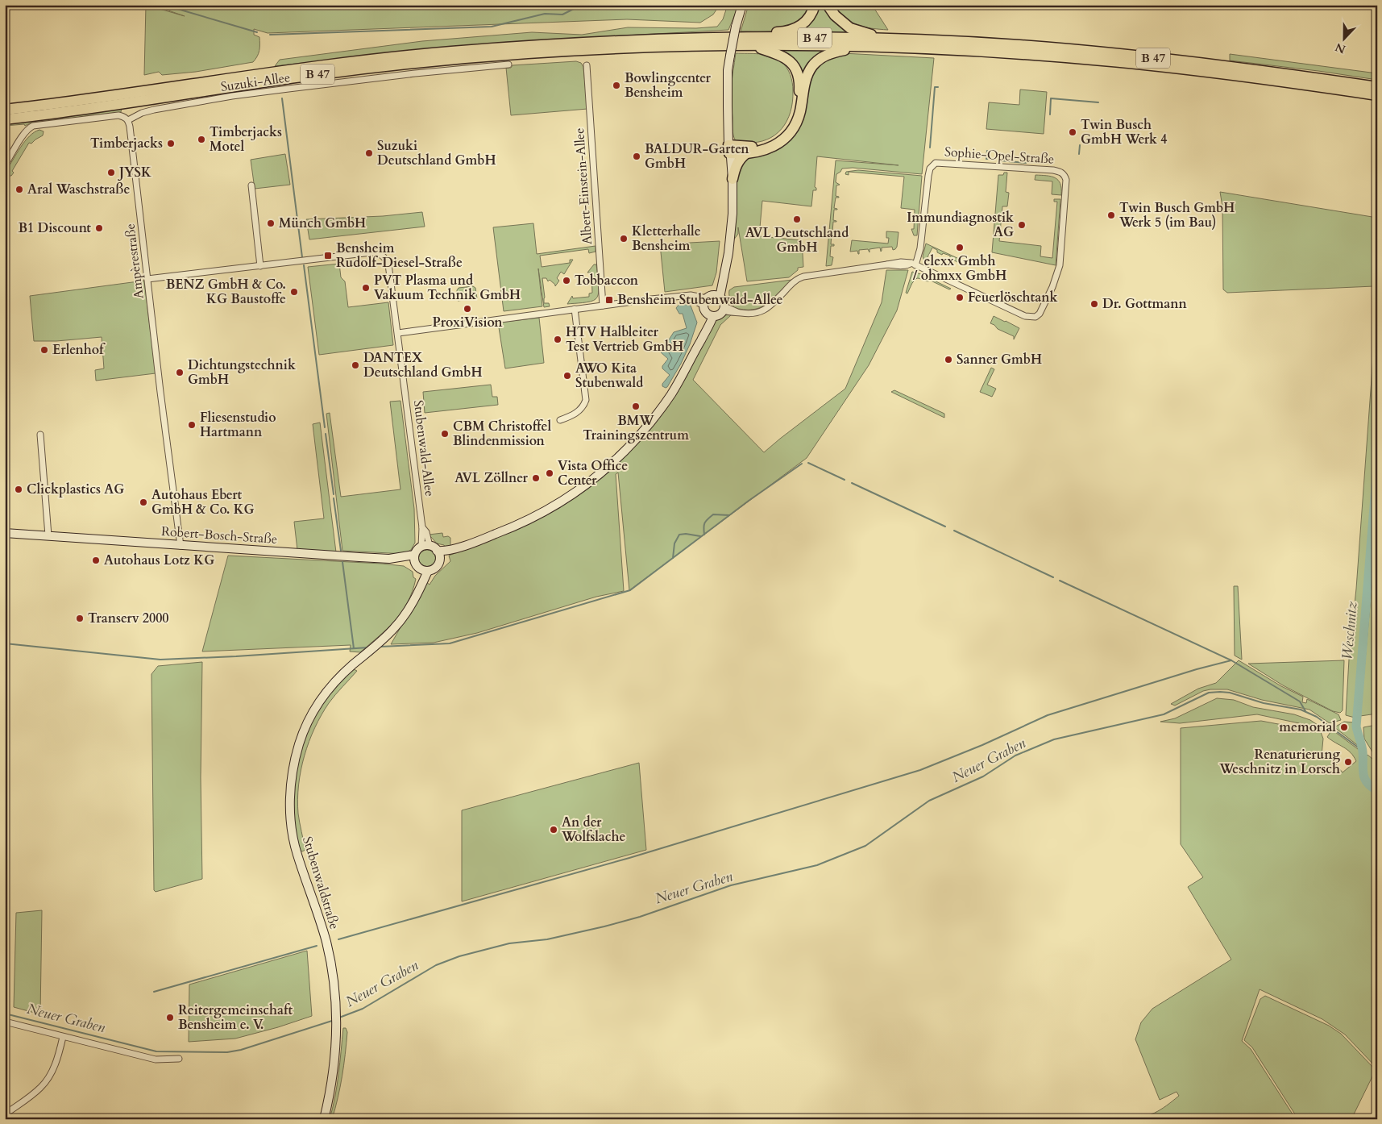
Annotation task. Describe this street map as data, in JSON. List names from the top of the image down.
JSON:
{
  "streets": {
    "highway": ["B 47"],
    "street": [
      "Suzuki-Allee",
      "Sophie-Opel-Straße",
      "Albert-Einstein-Allee",
      "Ampèrestraße",
      "Stubenwald-Allee",
      "Robert-Bosch-Straße",
      "Stubenwaldstraße"
    ]
  },
  "crossings": [
    ["Suzuki-Allee", "Ampèrestraße"],
    ["Ampèrestraße", "Stubenwald-Allee"],
    ["Ampèrestraße", "Robert-Bosch-Straße"],
    ["Stubenwald-Allee", "Robert-Bosch-Straße"],
    ["Stubenwald-Allee", "Stubenwaldstraße"],
    ["Robert-Bosch-Straße", "Stubenwaldstraße"]
  ],
  "water": ["Weschnitz", "Neuer Graben"],
  "places": {
    "other": [
      "Bowlingcenter Bensheim",
      "Twin Busch GmbH Werk 4",
      "Timberjacks Motel",
      "Timberjacks",
      "Suzuki Deutschland GmbH",
      "BALDUR-Garten GmbH",
      "JYSK",
      "Aral Waschstraße",
      "Twin Busch GmbH Werk 5 (im Bau)",
      "AVL Deutschland GmbH",
      "Münch GmbH",
      "Immundiagnostik AG",
      "B1 Discount",
      "Kletterhalle Bensheim",
      "elexx Gmbh / ohmxx GmbH",
      "Tobbaccon",
      "PVT Plasma und Vakuum Technik GmbH",
      "BENZ GmbH & Co. KG Baustoffe",
      "Feuerlöschtank",
      "Dr. Gottmann",
      "ProxiVision",
      "HTV Halbleiter Test Vertrieb GmbH",
      "Erlenhof",
      "Sanner GmbH",
      "DANTEX Deutschland GmbH",
      "Dichtungstechnik GmbH",
      "AWO Kita Stubenwald",
      "BMW Trainingszentrum",
      "Fliesenstudio Hartmann",
      "CBM Christoffel Blindenmission",
      "Vista Office Center",
      "AVL Zöllner",
      "Clickplastics AG",
      "Autohaus Ebert GmbH & Co. KG",
      "Autohaus Lotz KG",
      "Transerv 2000",
      "memorial",
      "Renaturierung Weschnitz in Lorsch",
      "An der Wolfslache",
      "Reitergemeinschaft Bensheim e. V."
    ],
    "transit": ["Bensheim Rudolf-Diesel-Straße", "Bensheim Stubenwald-Allee"]
  },
  "north": "bottom"
}
